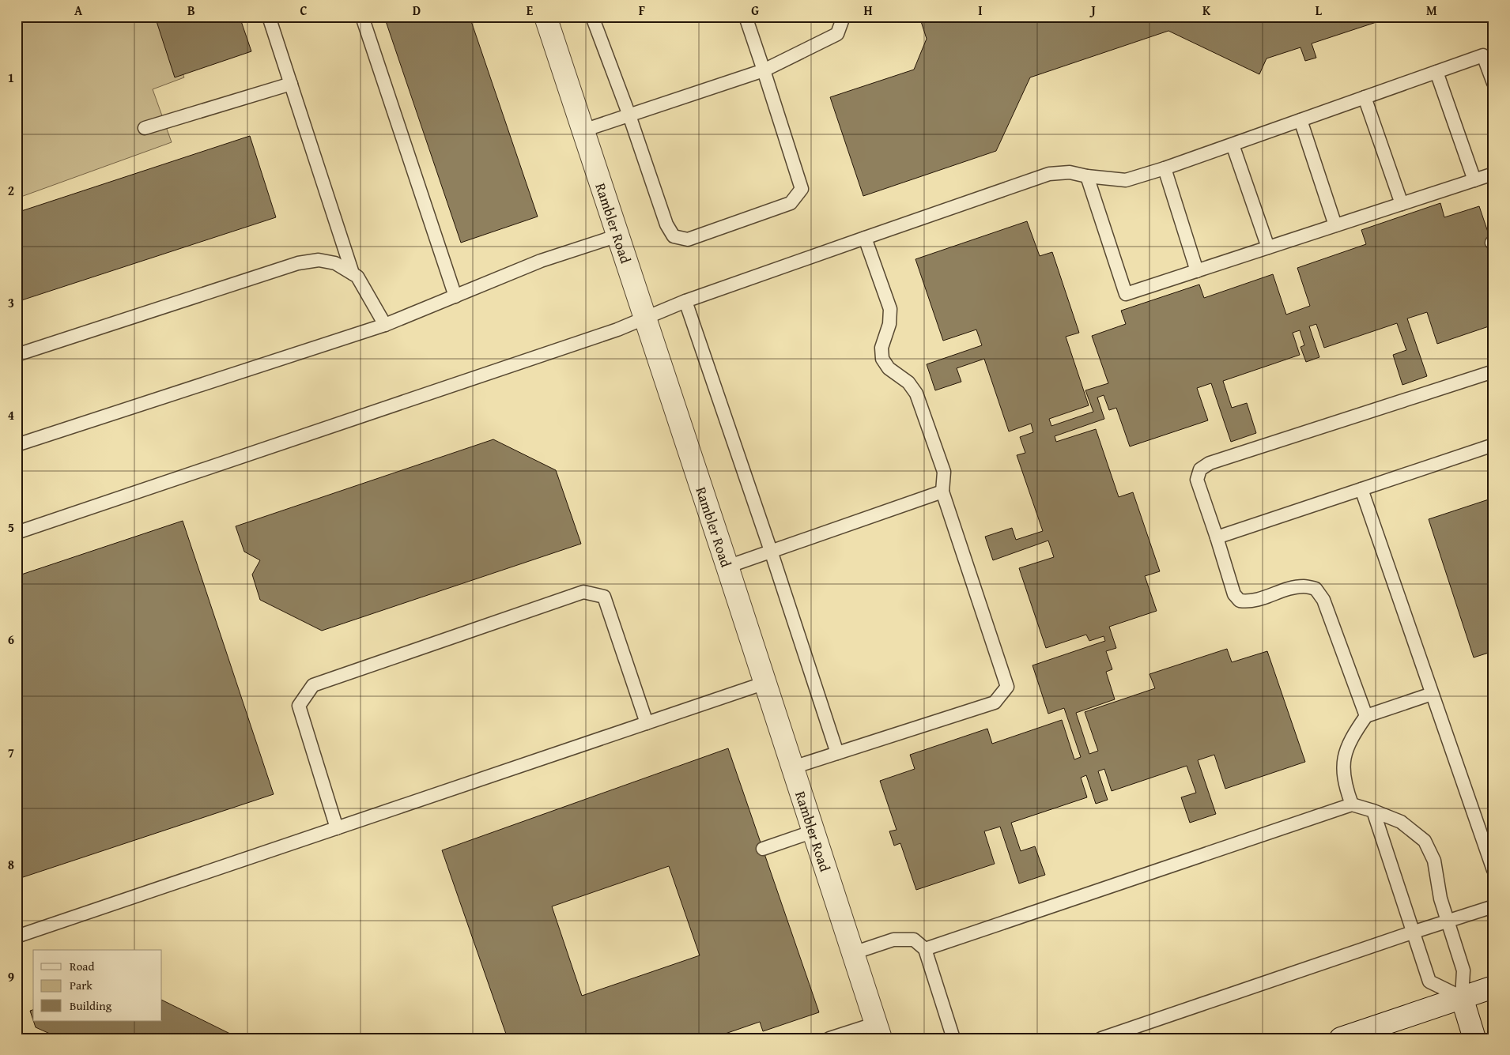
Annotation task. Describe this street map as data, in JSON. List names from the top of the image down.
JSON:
{
  "streets": {
    "street": ["Rambler Road"]
  },
  "legend": ["Road", "Park", "Building"],
  "grid": {
    "columns": [
      "A",
      "B",
      "C",
      "D",
      "E",
      "F",
      "G",
      "H",
      "I",
      "J",
      "K",
      "L",
      "M"
    ],
    "rows": [
      "1",
      "2",
      "3",
      "4",
      "5",
      "6",
      "7",
      "8",
      "9"
    ]
  }
}
